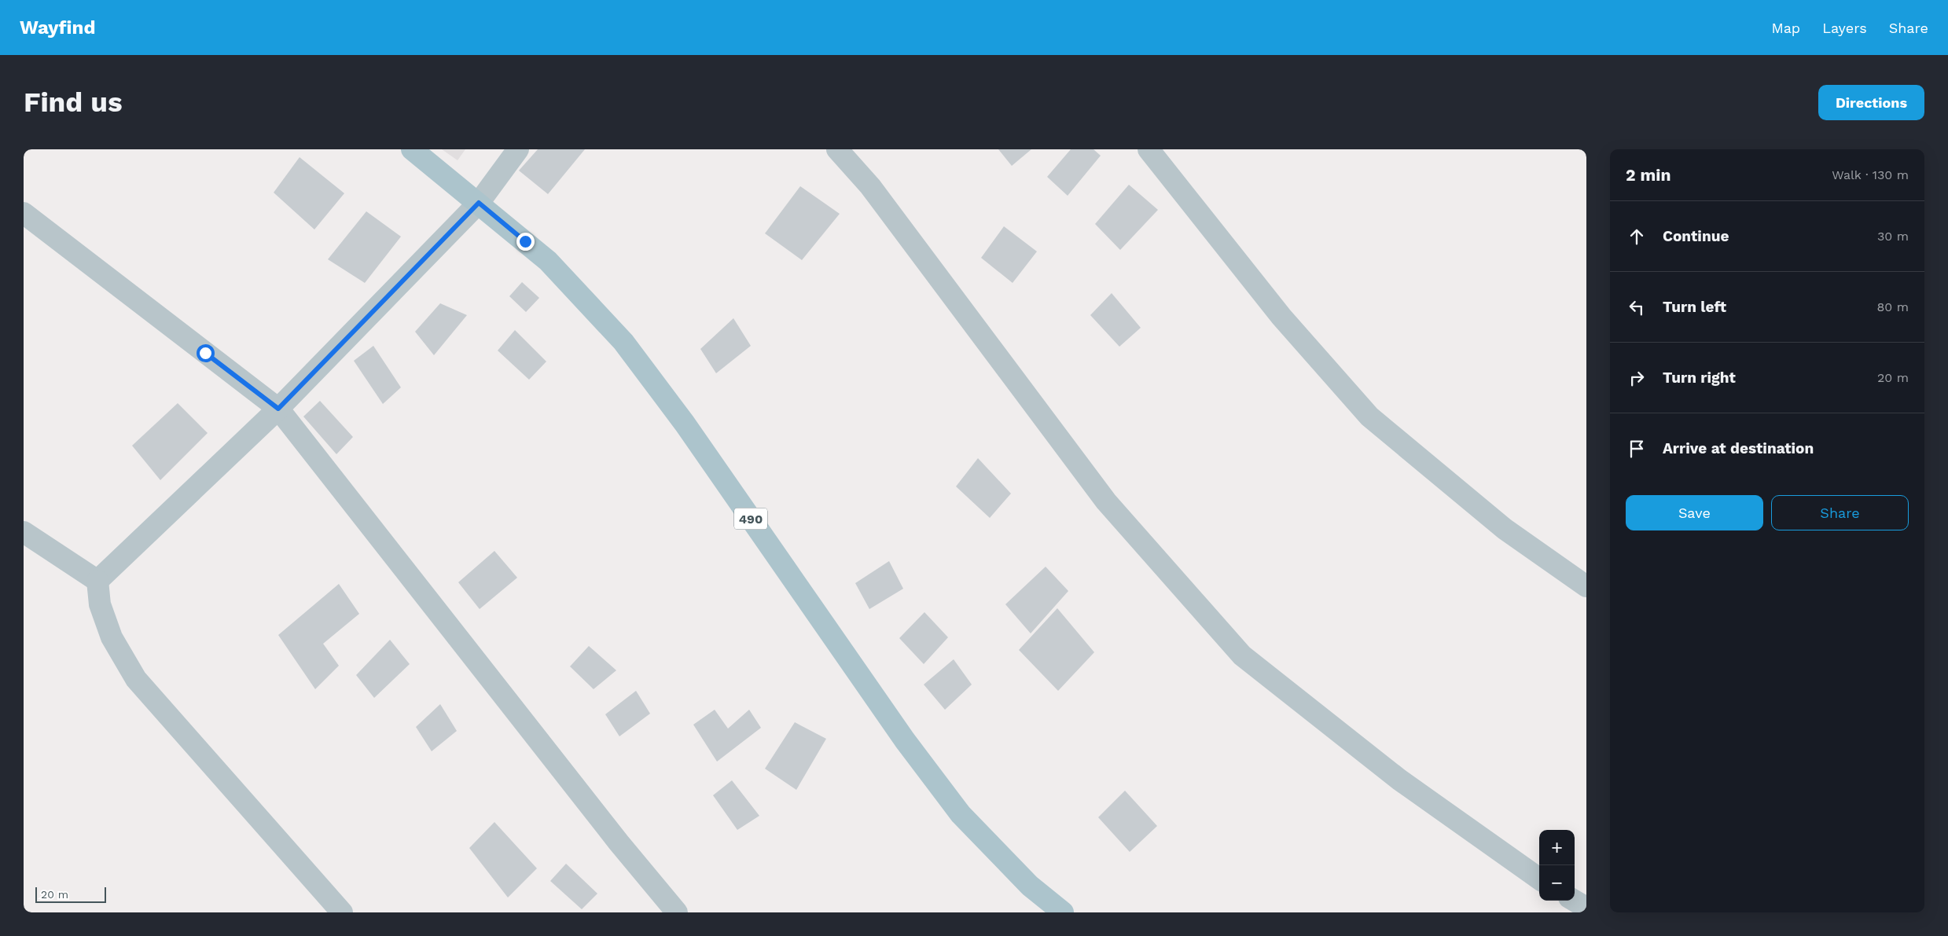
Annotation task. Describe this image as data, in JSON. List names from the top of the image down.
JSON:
{
  "streets": {
    "main road": ["490"]
  },
  "scale_bar": "20 m",
  "page": {
    "header": "Wayfind",
    "nav": ["Map", "Layers", "Share"],
    "buttons": [
      "Directions",
      ["Save", "Share"]
    ],
    "title": "Find us",
    "heading": ["2 min", "Walk · 130 m"],
    "list": [
      ["Continue", "30 m"],
      ["Turn left", "80 m"],
      ["Turn right", "20 m"],
      "Arrive at destination"
    ],
    "map_buttons": ["+", "−"],
    "scale": "20 m"
  }
}
